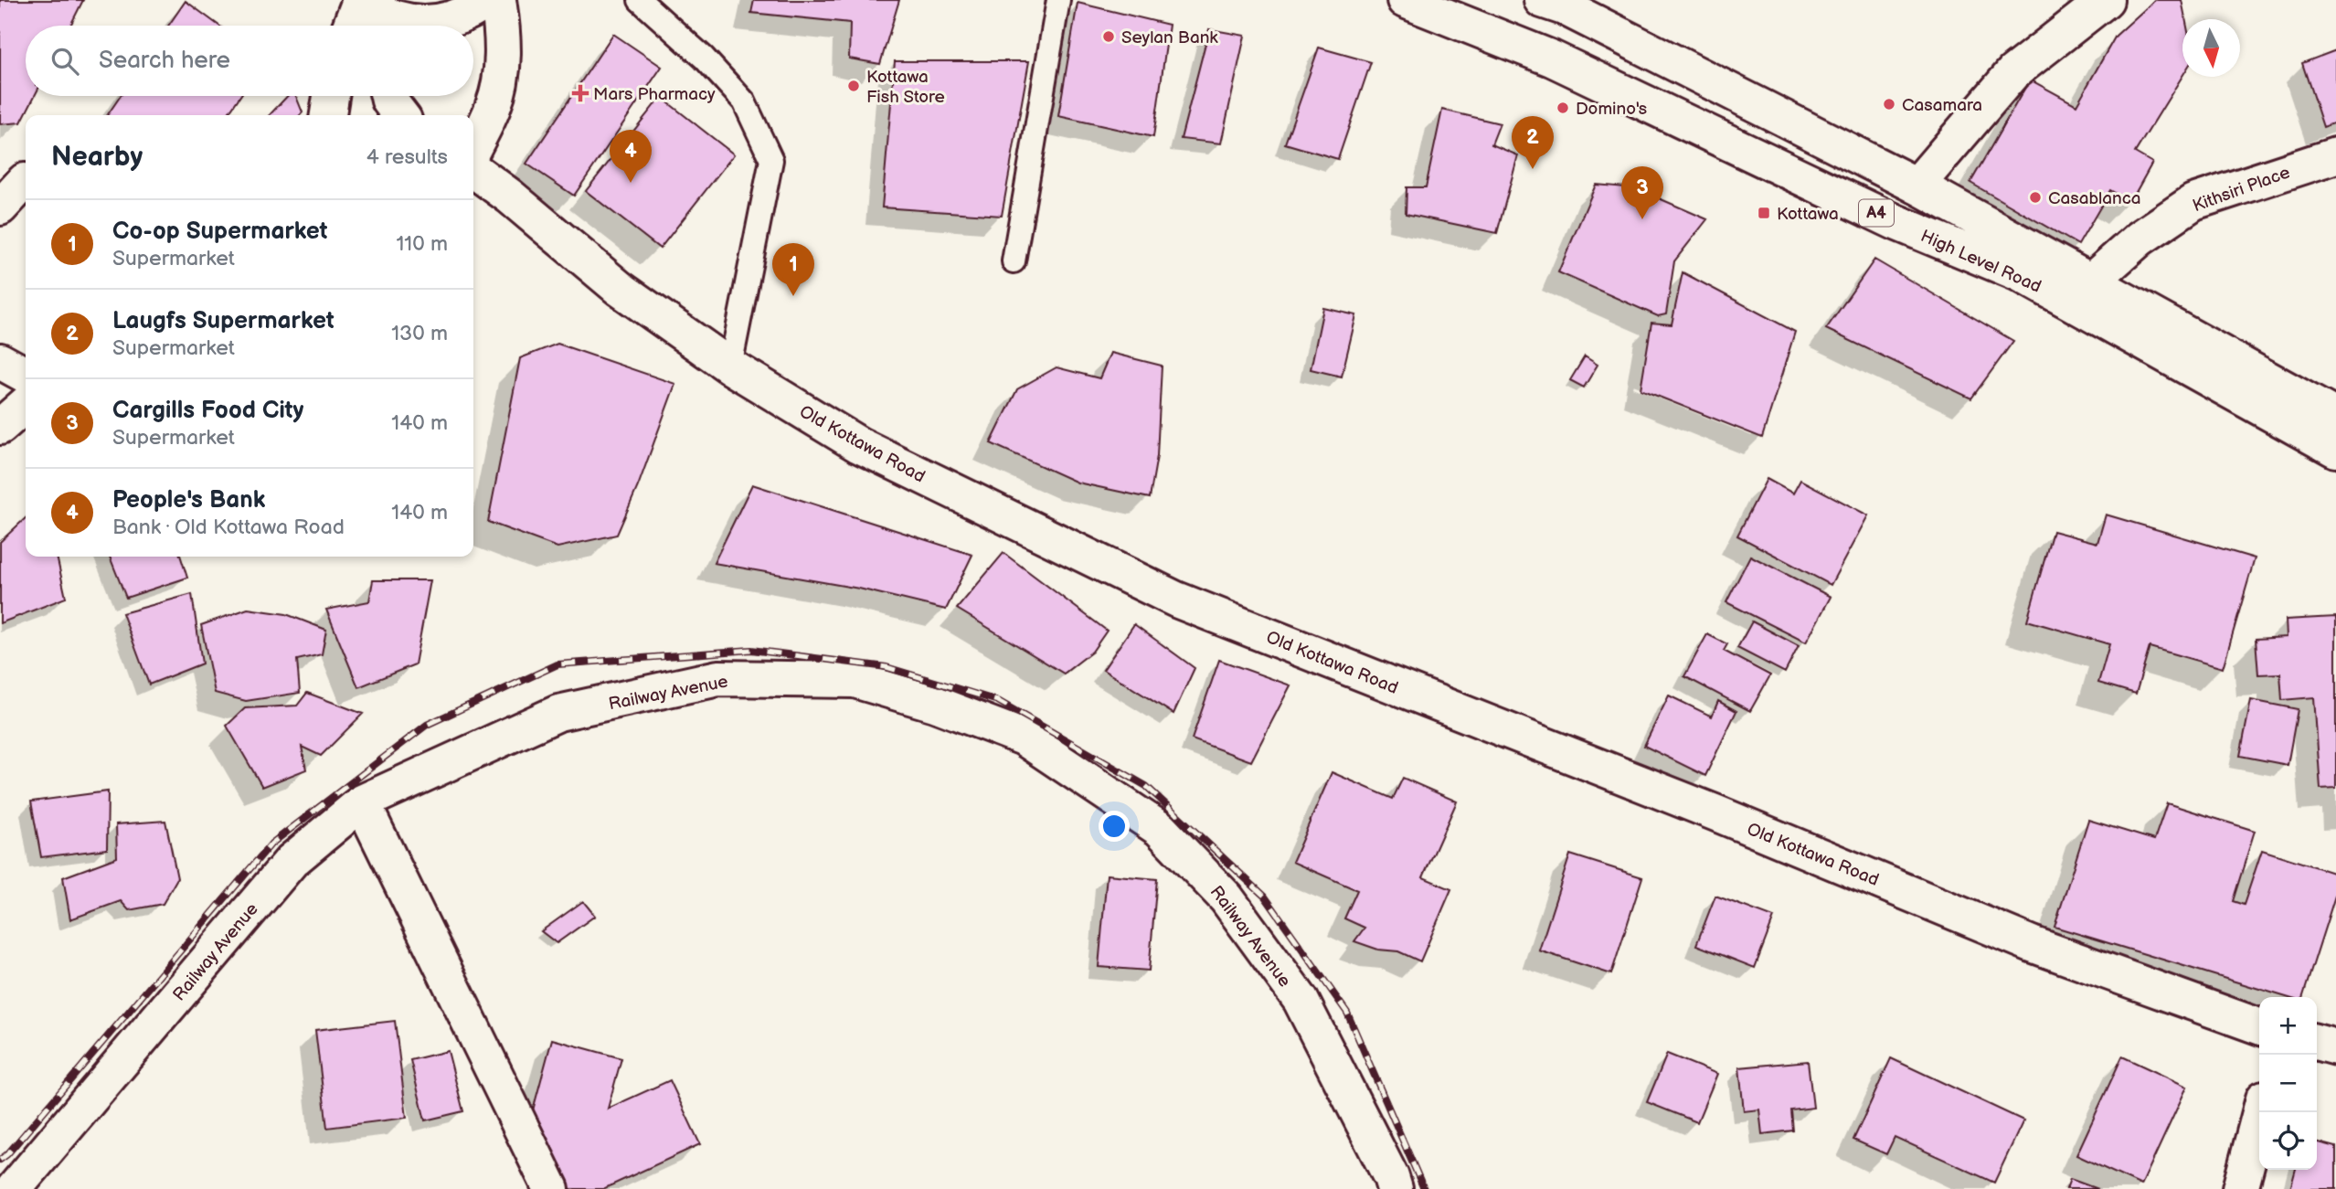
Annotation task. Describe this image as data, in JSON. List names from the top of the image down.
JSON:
{
  "streets": {
    "main road": [
      "Kithsiri Place",
      "A4",
      "High Level Road",
      "Old Kottawa Road",
      "Railway Avenue"
    ]
  },
  "crossings": [
    ["Kithsiri Place", "High Level Road"]
  ],
  "places": {
    "other": [
      "Seylan Bank",
      "Kottawa Fish Store",
      "Casamara",
      "Domino's",
      "Casablanca"
    ],
    "health": ["Mars Pharmacy"],
    "transit": ["Kottawa"]
  },
  "north": "bottom",
  "page": {
    "search": "Search here",
    "heading": ["Nearby", "4 results"],
    "pins": [
      "2",
      "4",
      "3",
      "1"
    ],
    "list": [
      {
        "mark": "1",
        "name": "Co-op Supermarket",
        "note": "Supermarket",
        "value": "110 m"
      },
      {
        "mark": "2",
        "name": "Laugfs Supermarket",
        "note": "Supermarket",
        "value": "130 m"
      },
      {
        "mark": "3",
        "name": "Cargills Food City",
        "note": "Supermarket",
        "value": "140 m"
      },
      {
        "mark": "4",
        "name": "People's Bank",
        "note": "Bank · Old Kottawa Road",
        "value": "140 m"
      }
    ],
    "map_buttons": ["+", "−"]
  }
}
